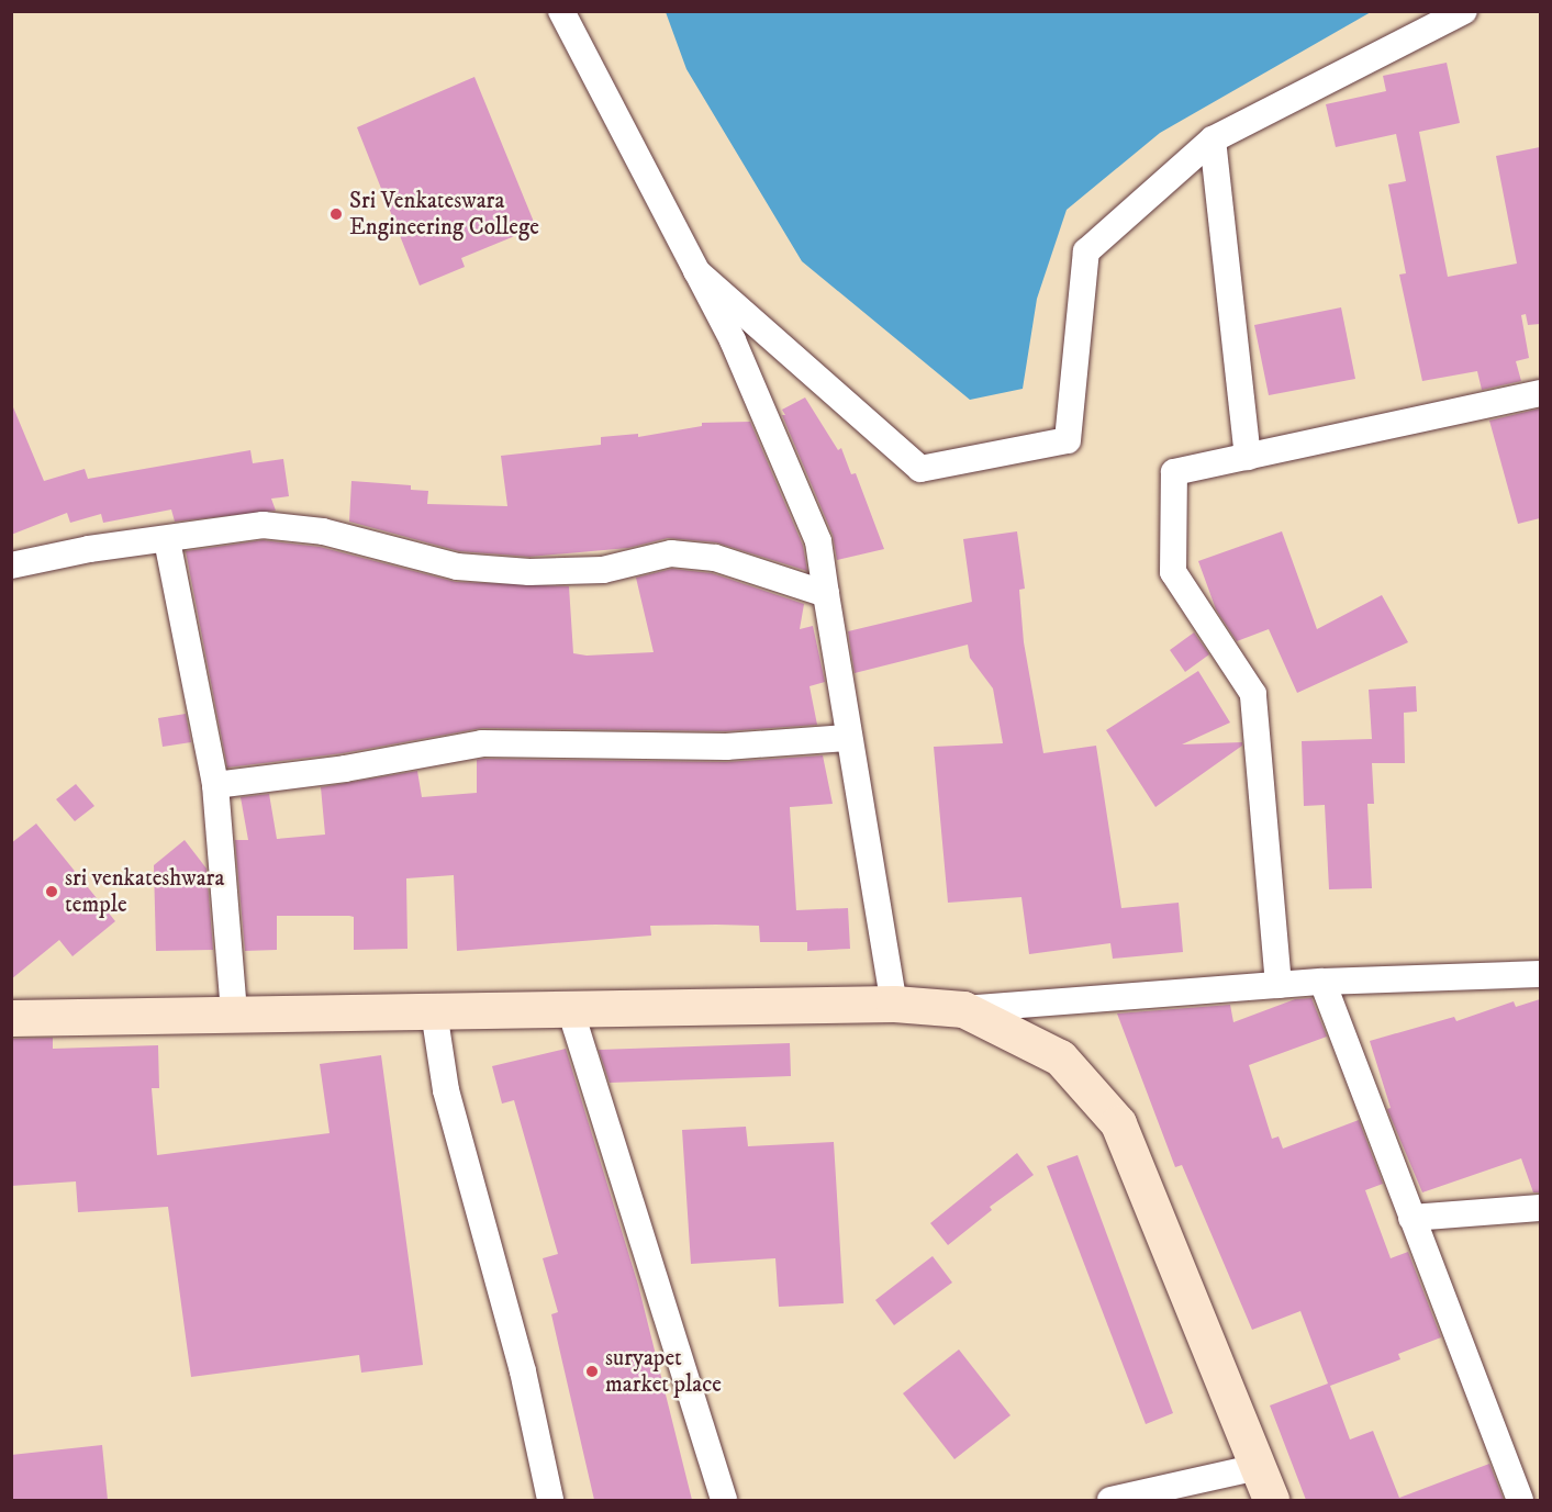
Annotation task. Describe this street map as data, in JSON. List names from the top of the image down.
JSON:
{
  "places": ["Sri Venkateswara Engineering College", "sri venkateshwara temple", "suryapet market place"]
}
